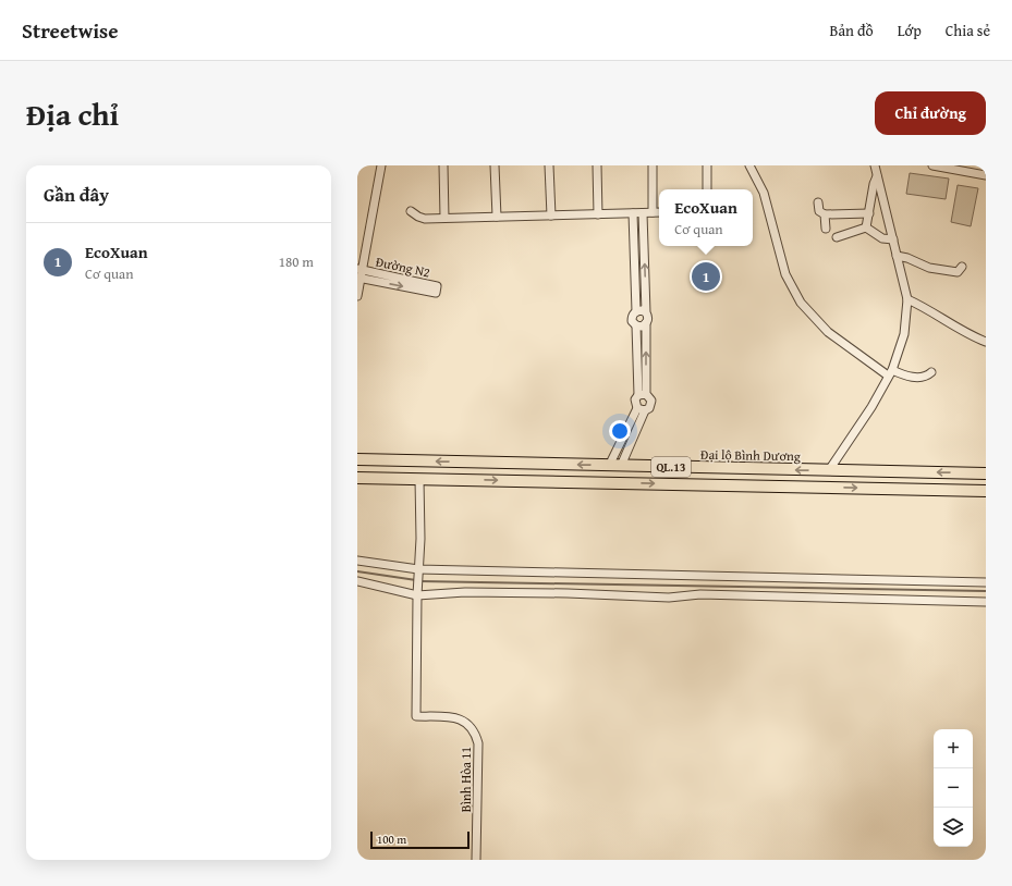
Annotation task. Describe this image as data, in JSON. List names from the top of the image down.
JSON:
{
  "streets": {
    "highway": ["Đại lộ Bình Dương", "QL.13"],
    "street": ["Đường N2", "Bình Hòa 11"]
  },
  "scale_bar": "100 m",
  "page": {
    "header": "Streetwise",
    "nav": ["Bản đồ", "Lớp", "Chia sẻ"],
    "title": "Địa chỉ",
    "buttons": "Chỉ đường",
    "heading": "Gần đây",
    "popup": ["EcoXuan", "Cơ quan"],
    "list": [
      {
        "mark": "1",
        "name": "EcoXuan",
        "note": "Cơ quan",
        "value": "180 m"
      }
    ],
    "pins": "1",
    "map_buttons": ["+", "−"],
    "scale": "100 m"
  }
}
